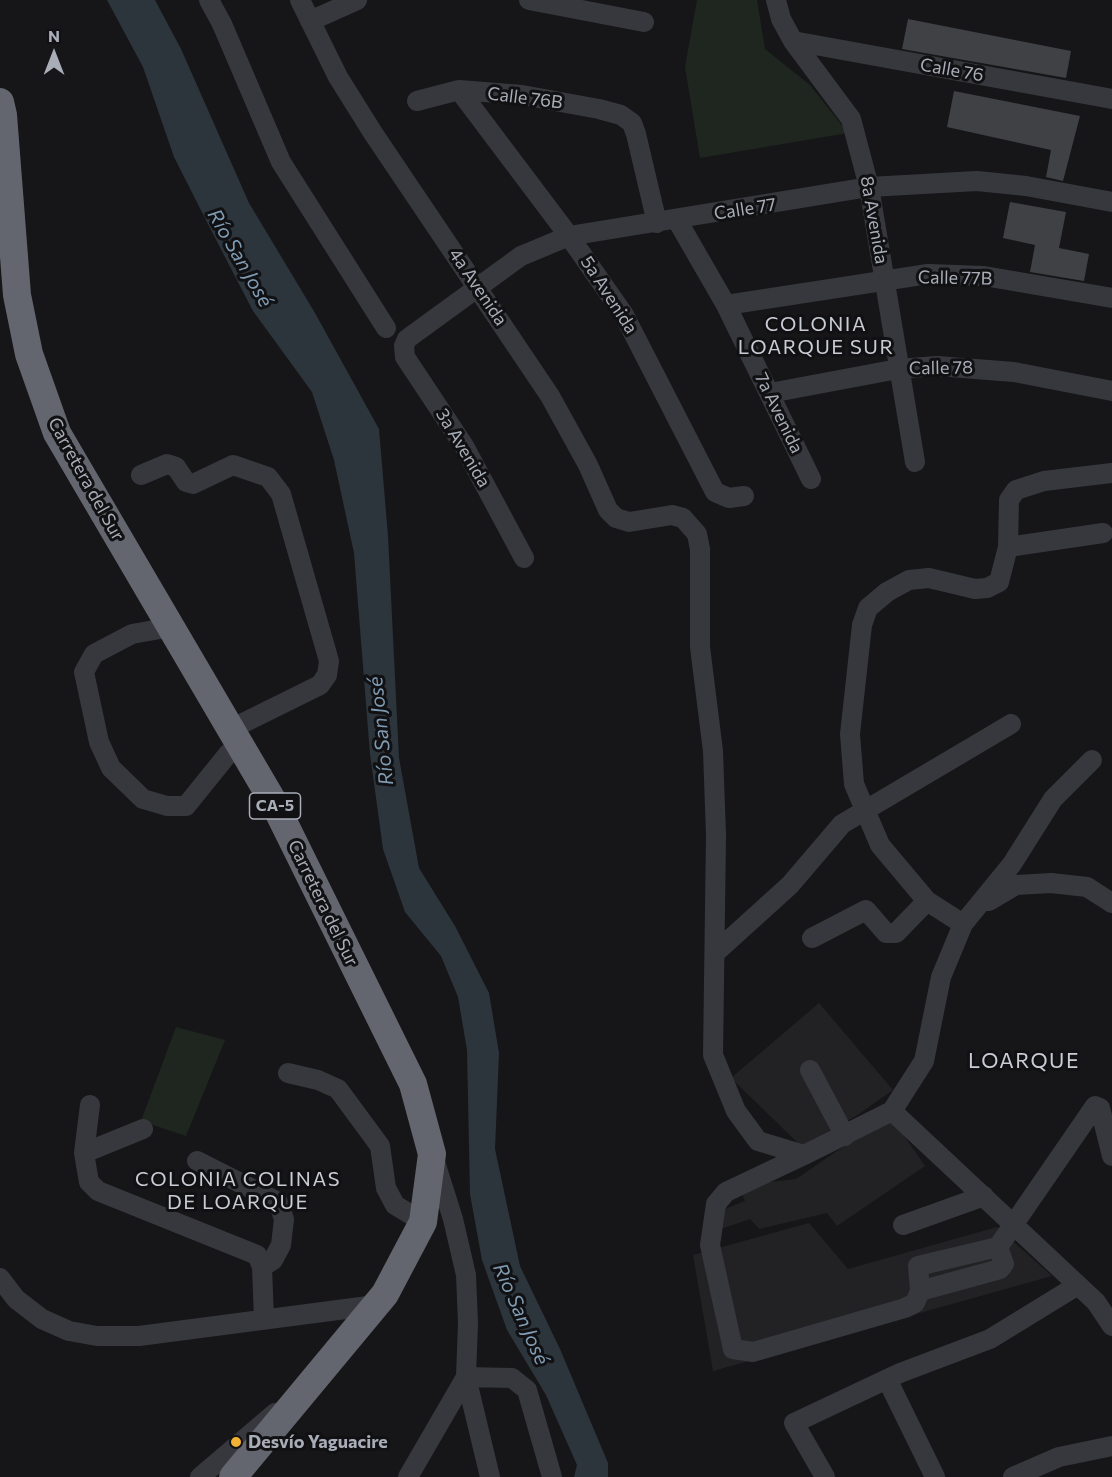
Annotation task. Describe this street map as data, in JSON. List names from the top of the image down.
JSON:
{
  "streets": {
    "highway": ["Carretera del Sur", "CA-5"],
    "street": [
      "Calle 76",
      "Calle 76B",
      "Calle 77",
      "8a Avenida",
      "Calle 77B",
      "4a Avenida",
      "5a Avenida",
      "Calle 78",
      "7a Avenida",
      "3a Avenida"
    ]
  },
  "crossings": [
    ["Calle 76", "8a Avenida"],
    ["Calle 76B", "5a Avenida"],
    ["Calle 76B", "7a Avenida"],
    ["Calle 77", "8a Avenida"],
    ["Calle 77", "4a Avenida"],
    ["Calle 77", "5a Avenida"],
    ["Calle 77", "7a Avenida"],
    ["Calle 77", "3a Avenida"],
    ["8a Avenida", "Calle 77B"],
    ["8a Avenida", "Calle 78"],
    ["Calle 77B", "7a Avenida"],
    ["Calle 78", "7a Avenida"]
  ],
  "districts": ["COLONIA LOARQUE SUR", "LOARQUE", "COLONIA COLINAS DE LOARQUE"],
  "water": ["Río San José"],
  "places": ["Desvío Yaguacire"],
  "north": "top"
}
